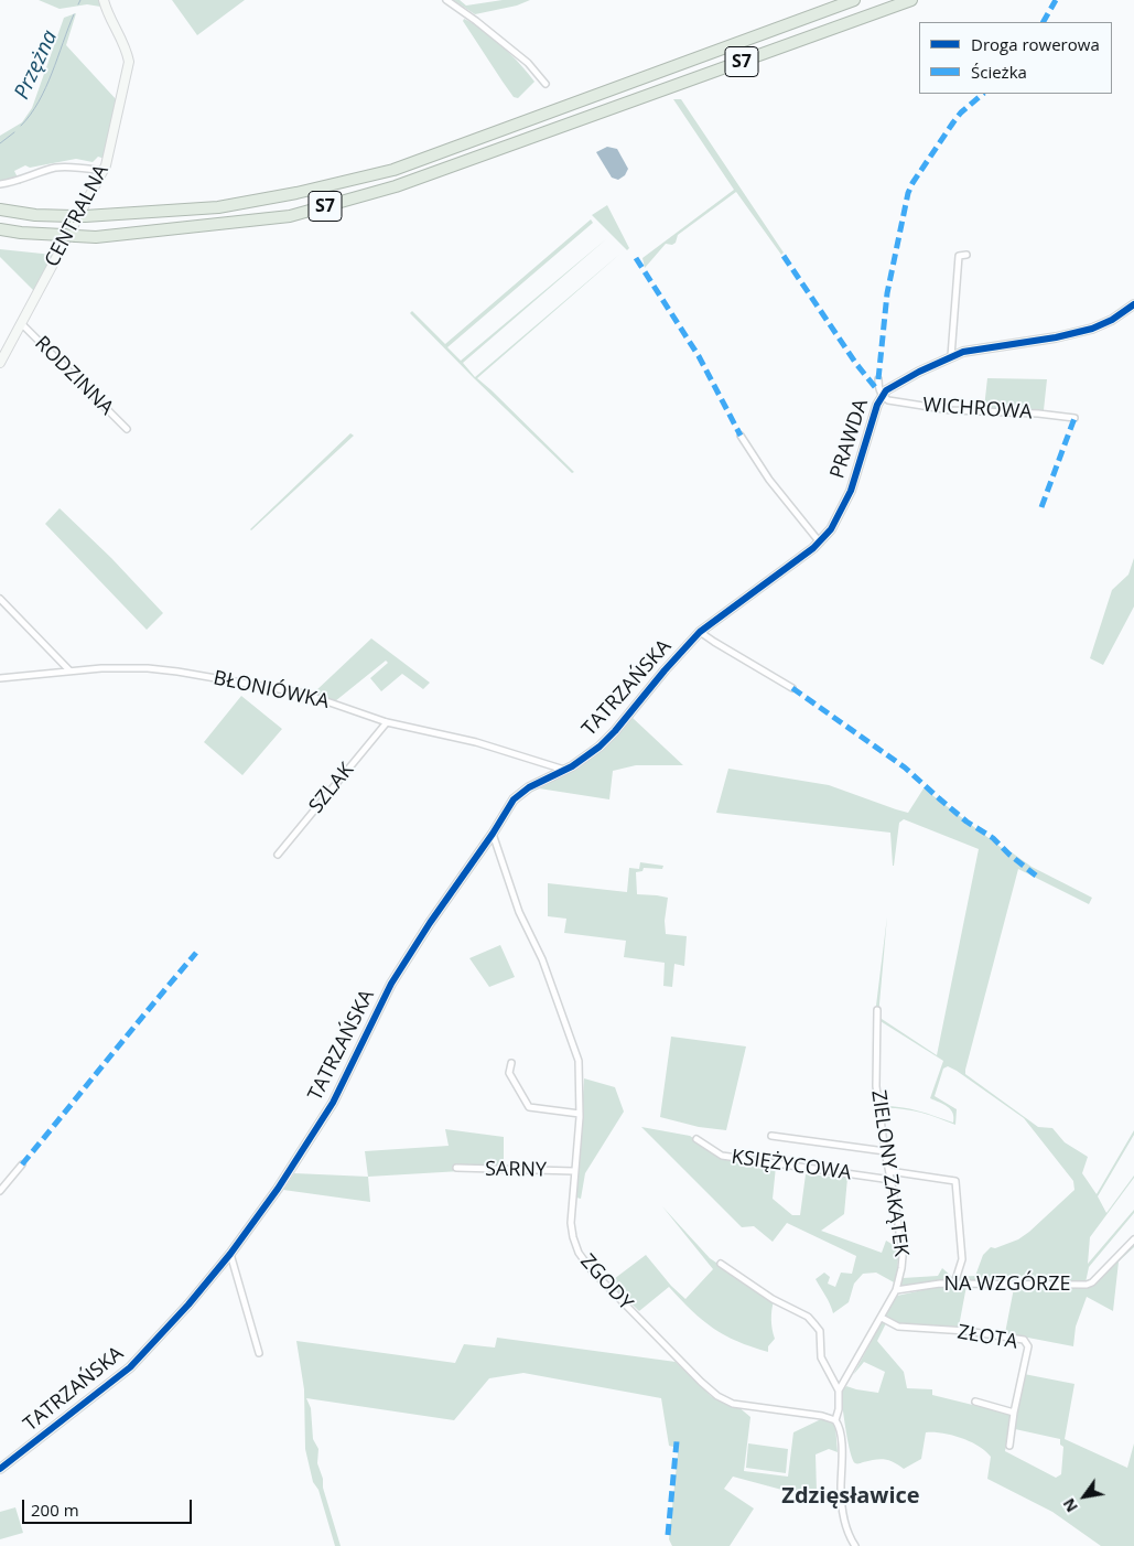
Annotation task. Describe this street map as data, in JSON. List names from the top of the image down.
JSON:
{
  "streets": {
    "highway": ["S7"],
    "street": [
      "CENTRALNA",
      "RODZINNA",
      "WICHROWA",
      "PRAWDA",
      "TATRZAŃSKA",
      "BŁONIÓWKA",
      "SZLAK",
      "KSIĘŻYCOWA",
      "SARNY",
      "ZIELONY ZAKĄTEK",
      "ZGODY",
      "NA WZGÓRZE",
      "ZŁOTA"
    ]
  },
  "crossings": [
    ["CENTRALNA", "RODZINNA"],
    ["WICHROWA", "PRAWDA"],
    ["PRAWDA", "TATRZAŃSKA"],
    ["TATRZAŃSKA", "BŁONIÓWKA"],
    ["TATRZAŃSKA", "ZGODY"],
    ["BŁONIÓWKA", "SZLAK"],
    ["KSIĘŻYCOWA", "ZIELONY ZAKĄTEK"],
    ["SARNY", "ZGODY"],
    ["ZIELONY ZAKĄTEK", "ZGODY"],
    ["ZIELONY ZAKĄTEK", "NA WZGÓRZE"],
    ["ZIELONY ZAKĄTEK", "ZŁOTA"]
  ],
  "districts": ["Zdzięsławice"],
  "water": ["Przężna"],
  "legend": ["Droga rowerowa", "Ścieżka"],
  "scale_bar": "200 m",
  "north": "bottom left"
}
